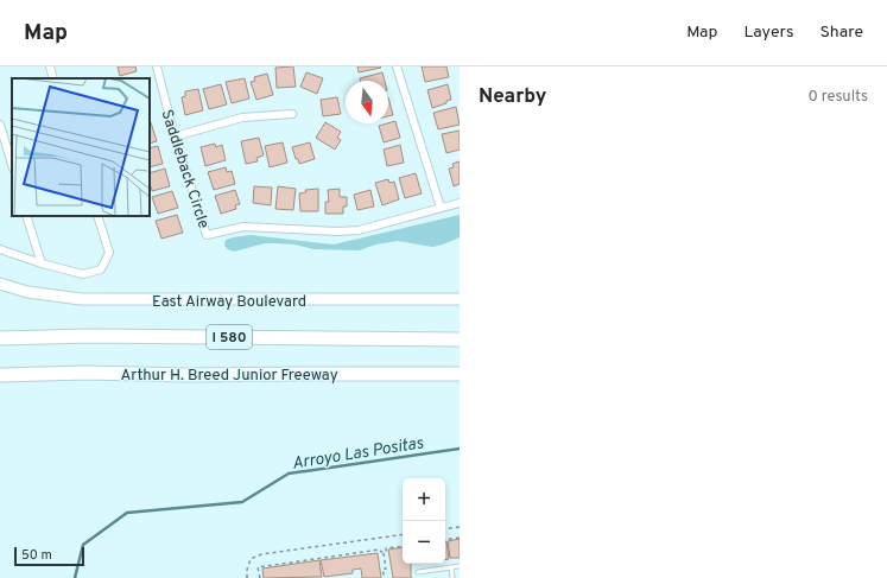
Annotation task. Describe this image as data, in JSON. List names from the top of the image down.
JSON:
{
  "streets": {
    "highway": ["I 580", "Arthur H. Breed Junior Freeway"],
    "main road": ["East Airway Boulevard"],
    "street": ["Saddleback Circle"]
  },
  "water": ["Arroyo Las Positas"],
  "scale_bar": "50 m",
  "north": "bottom",
  "page": {
    "header": "Map",
    "nav": ["Map", "Layers", "Share"],
    "heading": ["Nearby", "0 results"],
    "map_buttons": ["+", "−"],
    "scale": "50 m"
  }
}
